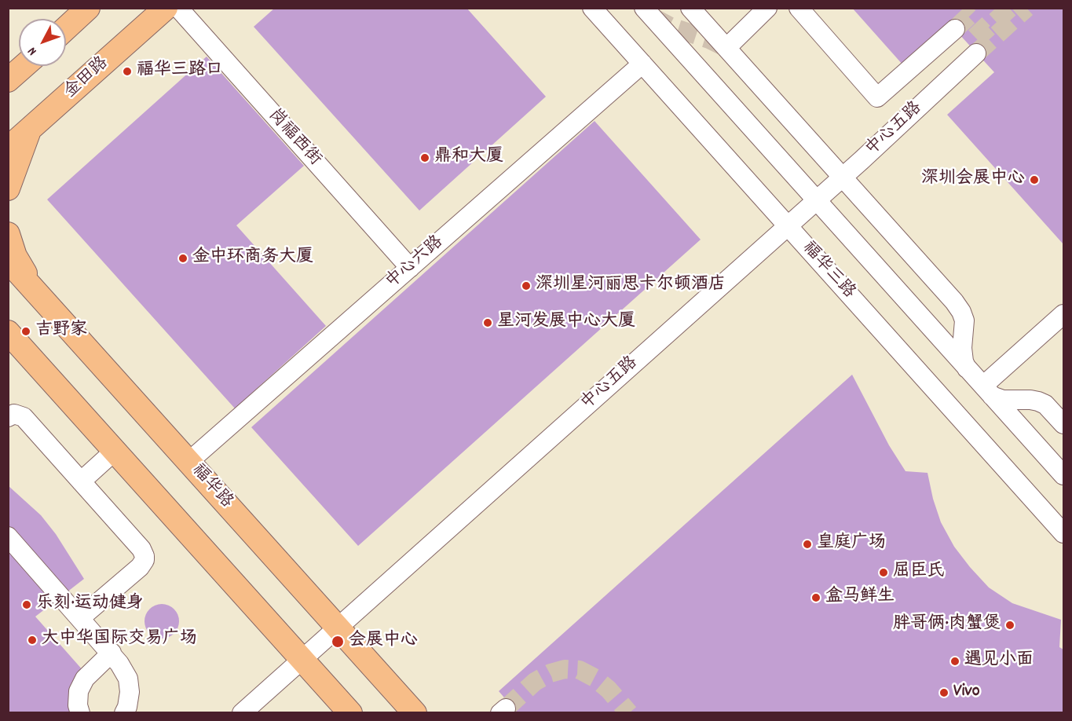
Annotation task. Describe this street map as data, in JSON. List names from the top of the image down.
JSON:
{
  "streets": {
    "main road": ["金田路", "福华路"],
    "street": [
      "中心五路",
      "岗福西街",
      "中心六路",
      "福华三路"
    ]
  },
  "crossings": [
    ["中心五路", "福华三路"],
    ["中心五路", "福华路"],
    ["岗福西街", "中心六路"],
    ["中心六路", "福华三路"],
    ["中心六路", "福华路"]
  ],
  "places": [
    "福华三路口",
    "鼎和大厦",
    "深圳会展中心",
    "金中环商务大厦",
    "深圳星河丽思卡尔顿酒店",
    "星河发展中心大厦",
    "吉野家",
    "皇庭广场",
    "屈臣氏",
    "盒马鲜生",
    "乐刻·运动健身",
    "胖哥俩·肉蟹煲",
    "大中华国际交易广场",
    "会展中心",
    "遇见小面",
    "Vivo"
  ],
  "north": "bottom left"
}
